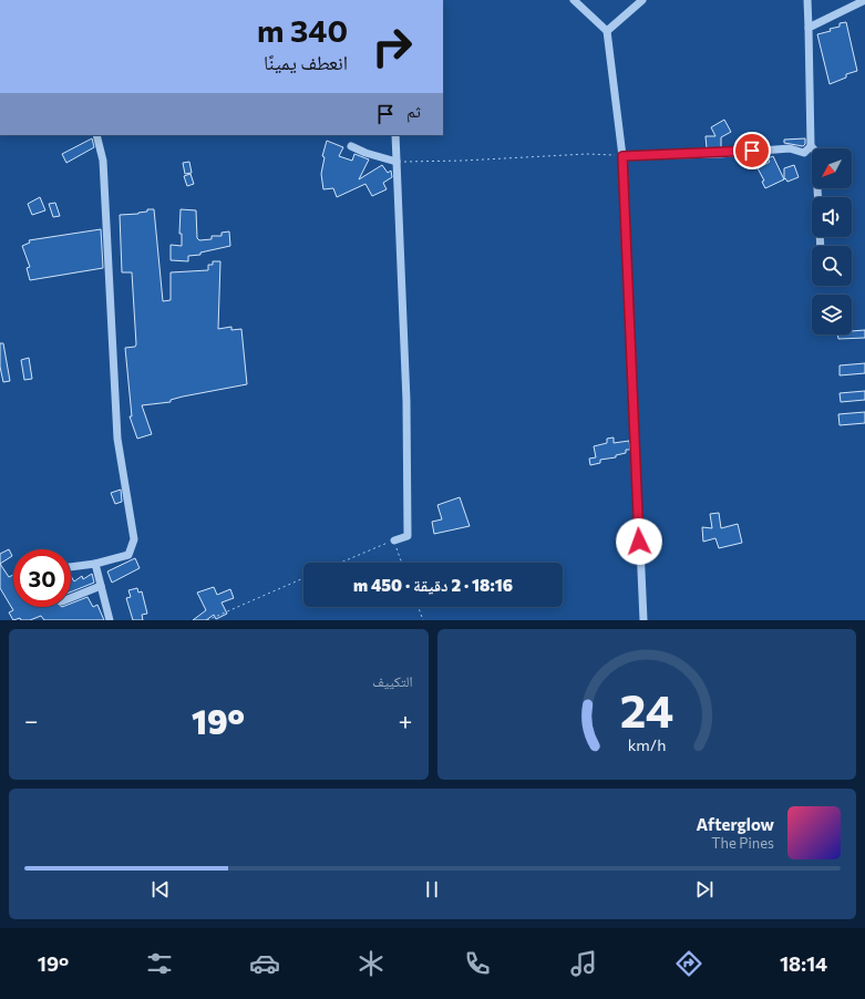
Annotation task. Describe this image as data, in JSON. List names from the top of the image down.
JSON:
{
  "north": "bottom left",
  "page": {
    "turn": ["340 m", "انعطف يمينًا"],
    "then": "ثم",
    "limit": "30",
    "trip": "18:16 · 2 دقيقة · 450 m",
    "tile": "التكييف",
    "heat": ["−", "19°", "+"],
    "song": ["Afterglow", "The Pines"],
    "tabs": ["18:14", "19°"],
    "gauge": ["24", "km/h"]
  }
}
